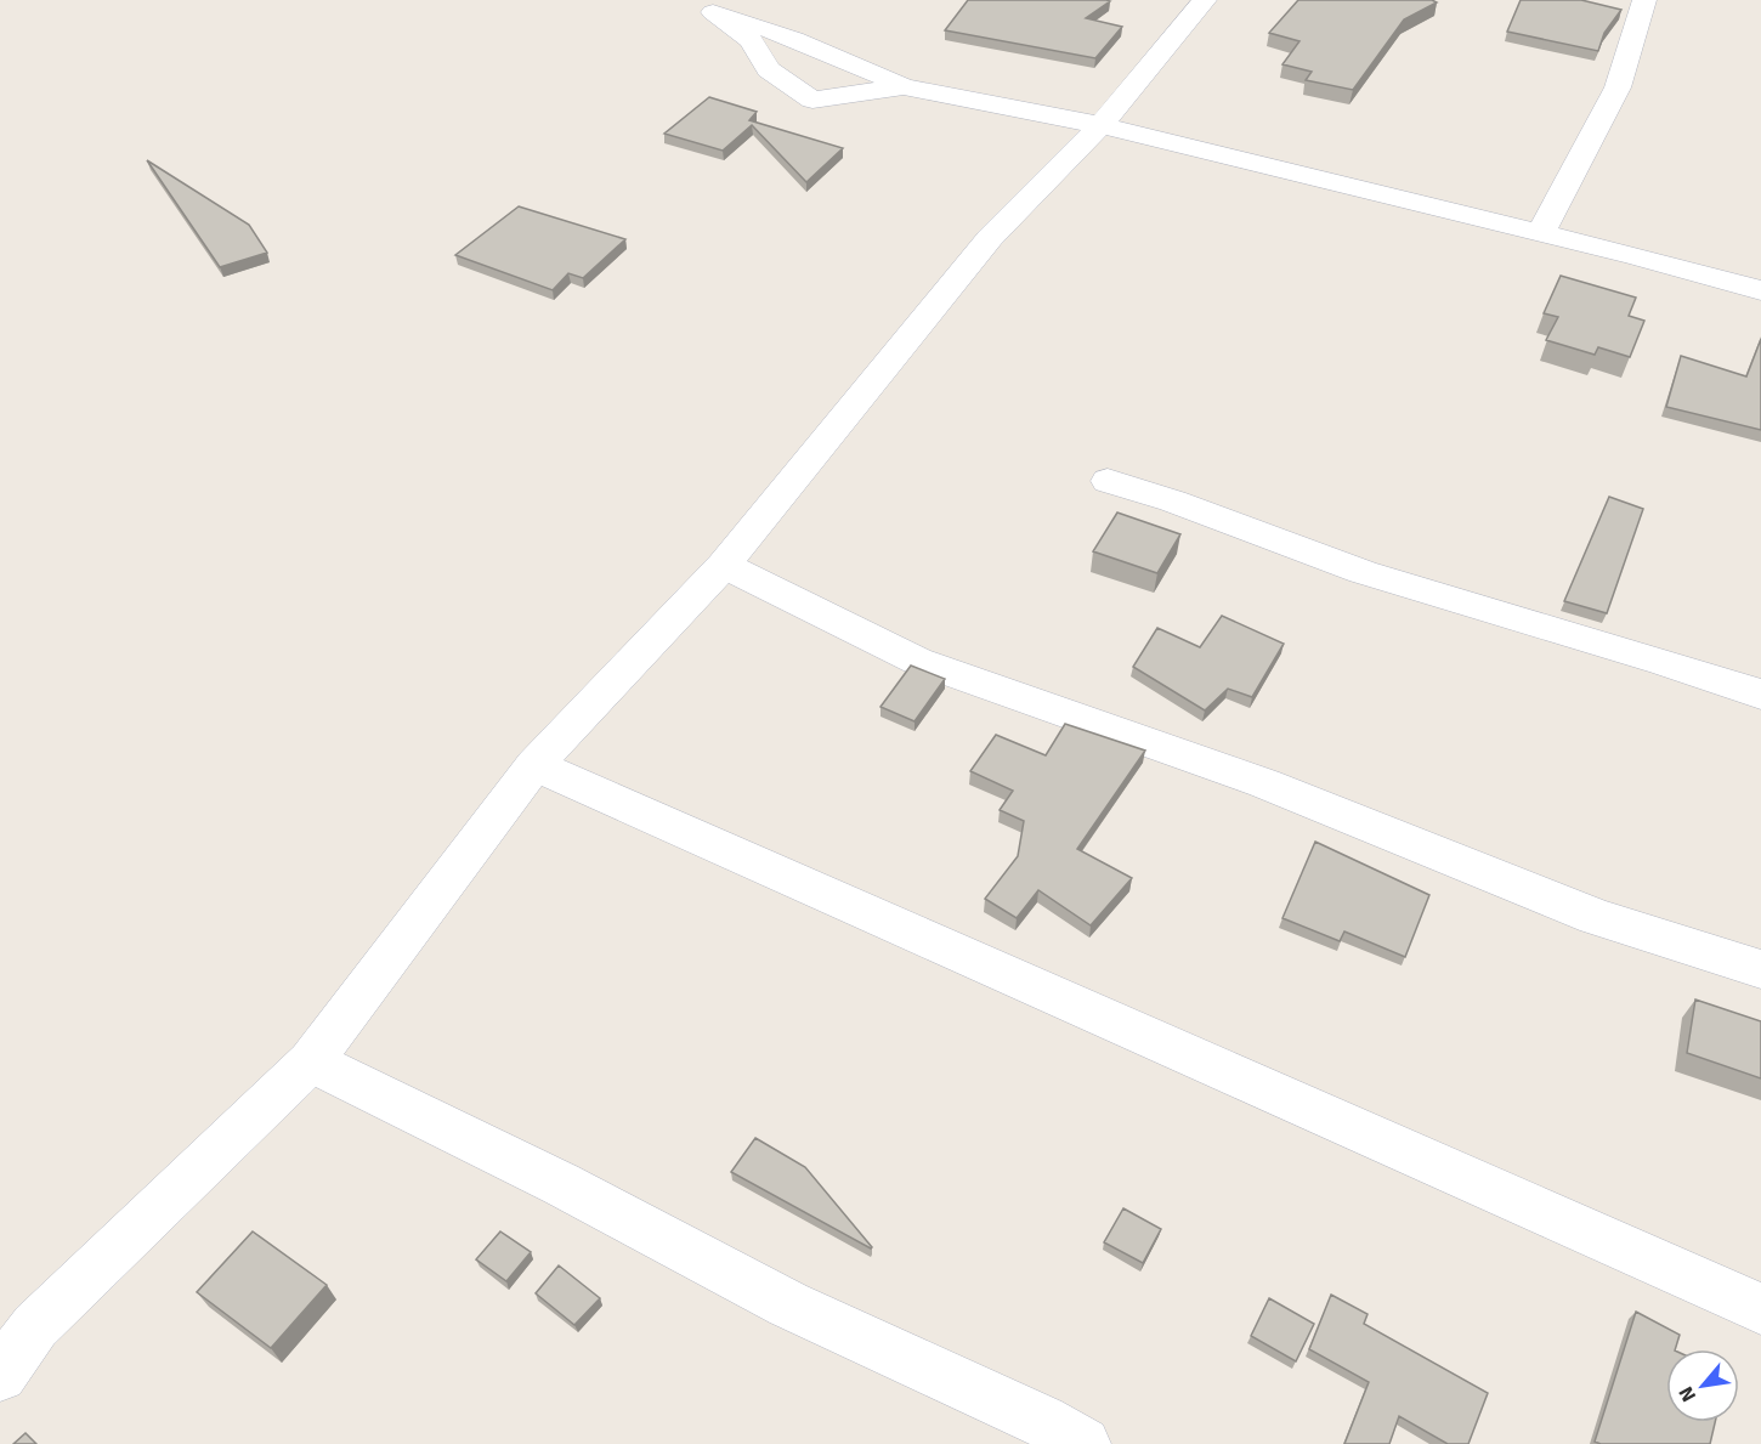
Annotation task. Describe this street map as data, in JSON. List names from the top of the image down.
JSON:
{
  "north": "bottom left"
}
